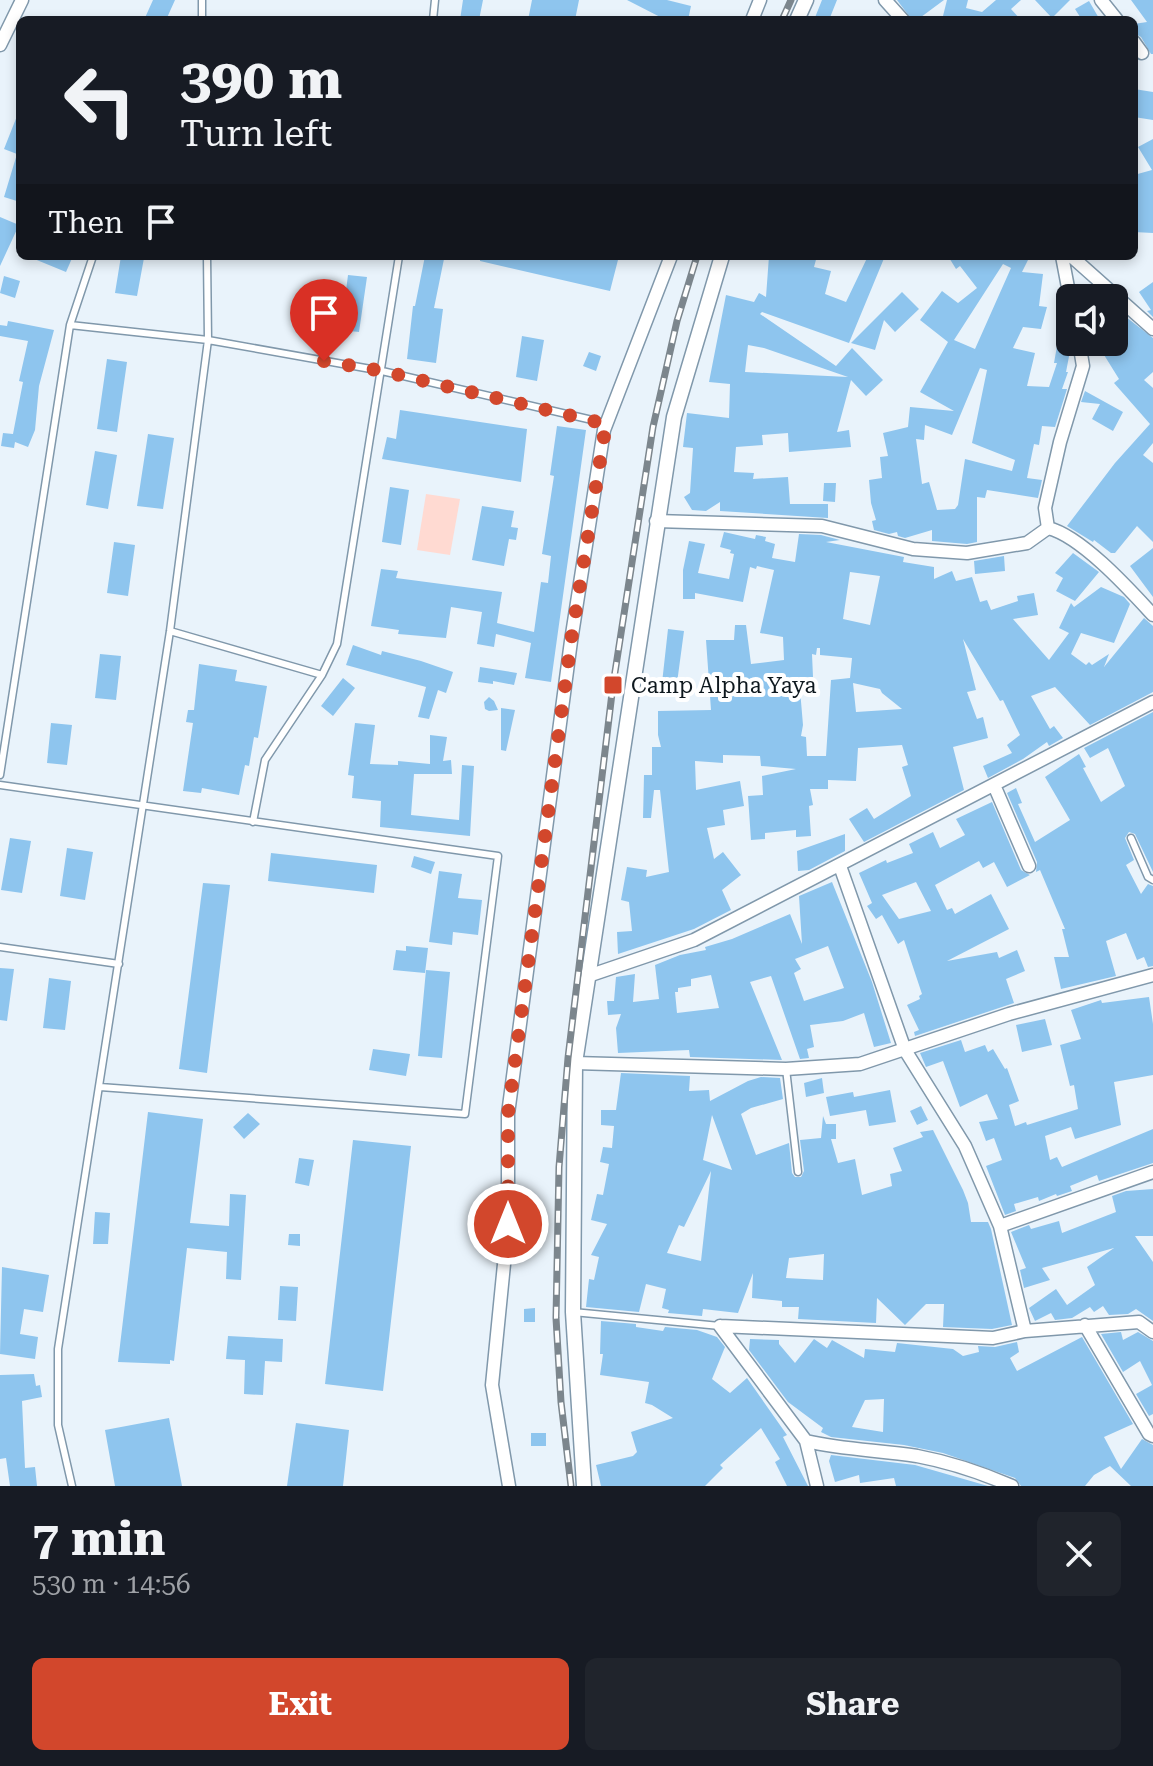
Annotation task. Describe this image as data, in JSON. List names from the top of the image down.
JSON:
{
  "places": {
    "transit": ["Camp Alpha Yaya"]
  },
  "page": {
    "turn": ["390 m", "Turn left"],
    "then": "Then",
    "heading": ["7 min", "530 m · 14:56"],
    "buttons": ["Exit", "Share"]
  }
}
